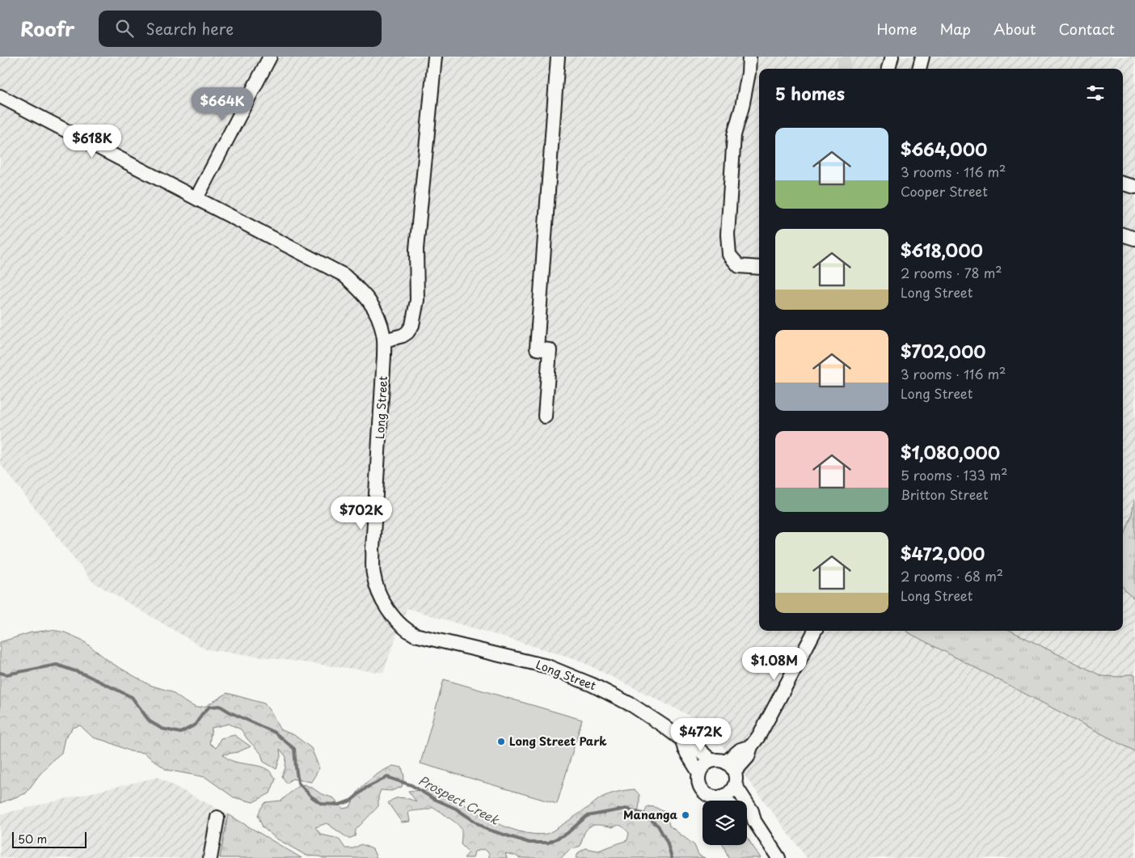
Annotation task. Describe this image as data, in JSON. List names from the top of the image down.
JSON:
{
  "streets": {
    "street": ["Long Street"]
  },
  "water": ["Prospect Creek"],
  "places": ["Long Street Park", "Mananga"],
  "scale_bar": "50 m",
  "page": {
    "header": "Roofr",
    "search": "Search here",
    "nav": [
      "Home",
      "Map",
      "About",
      "Contact"
    ],
    "heading": "5 homes",
    "price": [
      "$664K",
      "$618K",
      "$702K",
      "$1.08M",
      "$472K"
    ],
    "list": [
      {
        "name": "$664,000",
        "note": "3 rooms · 116 m² · Cooper Street"
      },
      {
        "name": "$618,000",
        "note": "2 rooms · 78 m² · Long Street"
      },
      {
        "name": "$702,000",
        "note": "3 rooms · 116 m² · Long Street"
      },
      {
        "name": "$1,080,000",
        "note": "5 rooms · 133 m² · Britton Street"
      },
      {
        "name": "$472,000",
        "note": "2 rooms · 68 m² · Long Street"
      }
    ],
    "scale": "50 m"
  }
}
